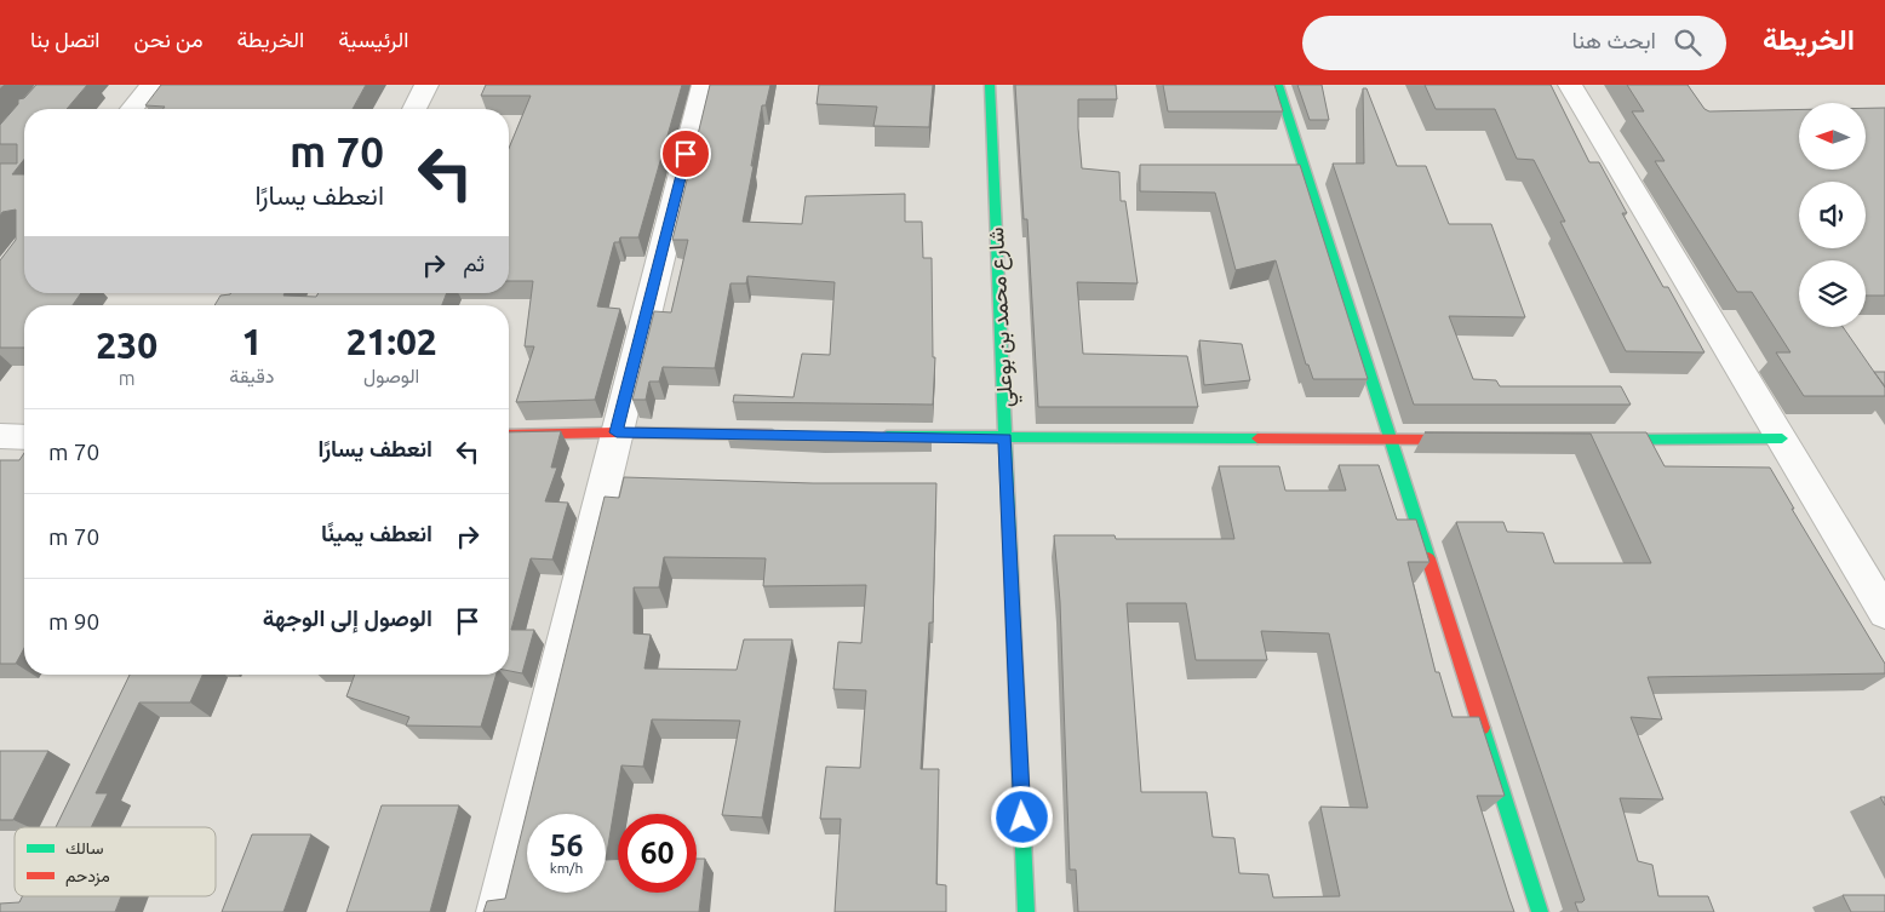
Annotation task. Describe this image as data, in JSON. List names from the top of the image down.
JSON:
{
  "streets": {
    "street": ["شارع محمد بن بوعلي"]
  },
  "legend": ["سالك", "مزدحم"],
  "north": "left",
  "page": {
    "header": "الخريطة",
    "search": "ابحث هنا",
    "nav": [
      "الرئيسية",
      "الخريطة",
      "من نحن",
      "اتصل بنا"
    ],
    "turn": ["70 m", "انعطف يسارًا"],
    "then": "ثم",
    "eta": [
      "21:02",
      "الوصول",
      "1",
      "دقيقة",
      "230",
      "m"
    ],
    "list": [
      {
        "name": "انعطف يسارًا",
        "value": "70 m"
      },
      {
        "name": "انعطف يمينًا",
        "value": "70 m"
      },
      {
        "name": "الوصول إلى الوجهة",
        "value": "90 m"
      }
    ],
    "speed": "56 km/h",
    "limit": "60"
  }
}
